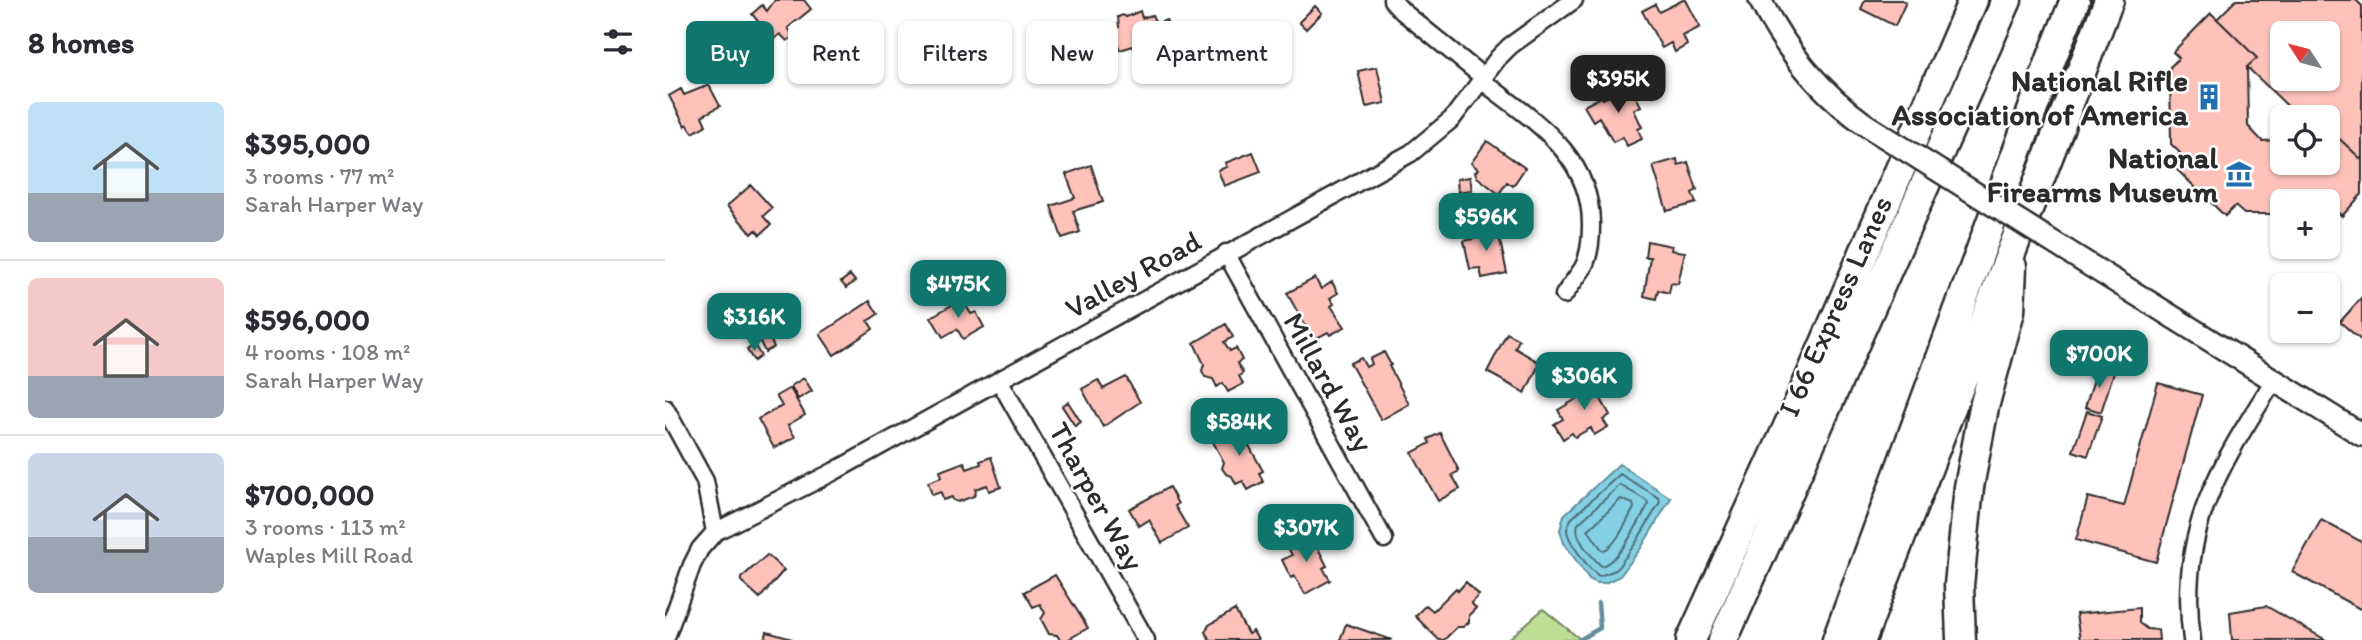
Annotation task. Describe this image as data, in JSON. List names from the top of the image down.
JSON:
{
  "streets": {
    "highway": ["I 66 Express Lanes"],
    "street": ["Valley Road", "Millard Way", "Tharper Way"]
  },
  "crossings": [
    ["Valley Road", "Millard Way"],
    ["Valley Road", "Tharper Way"]
  ],
  "places": {
    "building": ["National Rifle Association of America"],
    "museum": ["National Firearms Museum"]
  },
  "north": "top left",
  "page": {
    "heading": "8 homes",
    "map_buttons": ["+", "−"],
    "chip": [
      "Buy",
      "Rent",
      "Filters",
      "New",
      "Apartment"
    ],
    "price": [
      "$395K",
      "$596K",
      "$475K",
      "$316K",
      "$700K",
      "$306K",
      "$584K",
      "$307K"
    ],
    "list": [
      {
        "name": "$395,000",
        "note": "3 rooms · 77 m² · Sarah Harper Way"
      },
      {
        "name": "$596,000",
        "note": "4 rooms · 108 m² · Sarah Harper Way"
      },
      {
        "name": "$700,000",
        "note": "3 rooms · 113 m² · Waples Mill Road"
      }
    ]
  }
}
